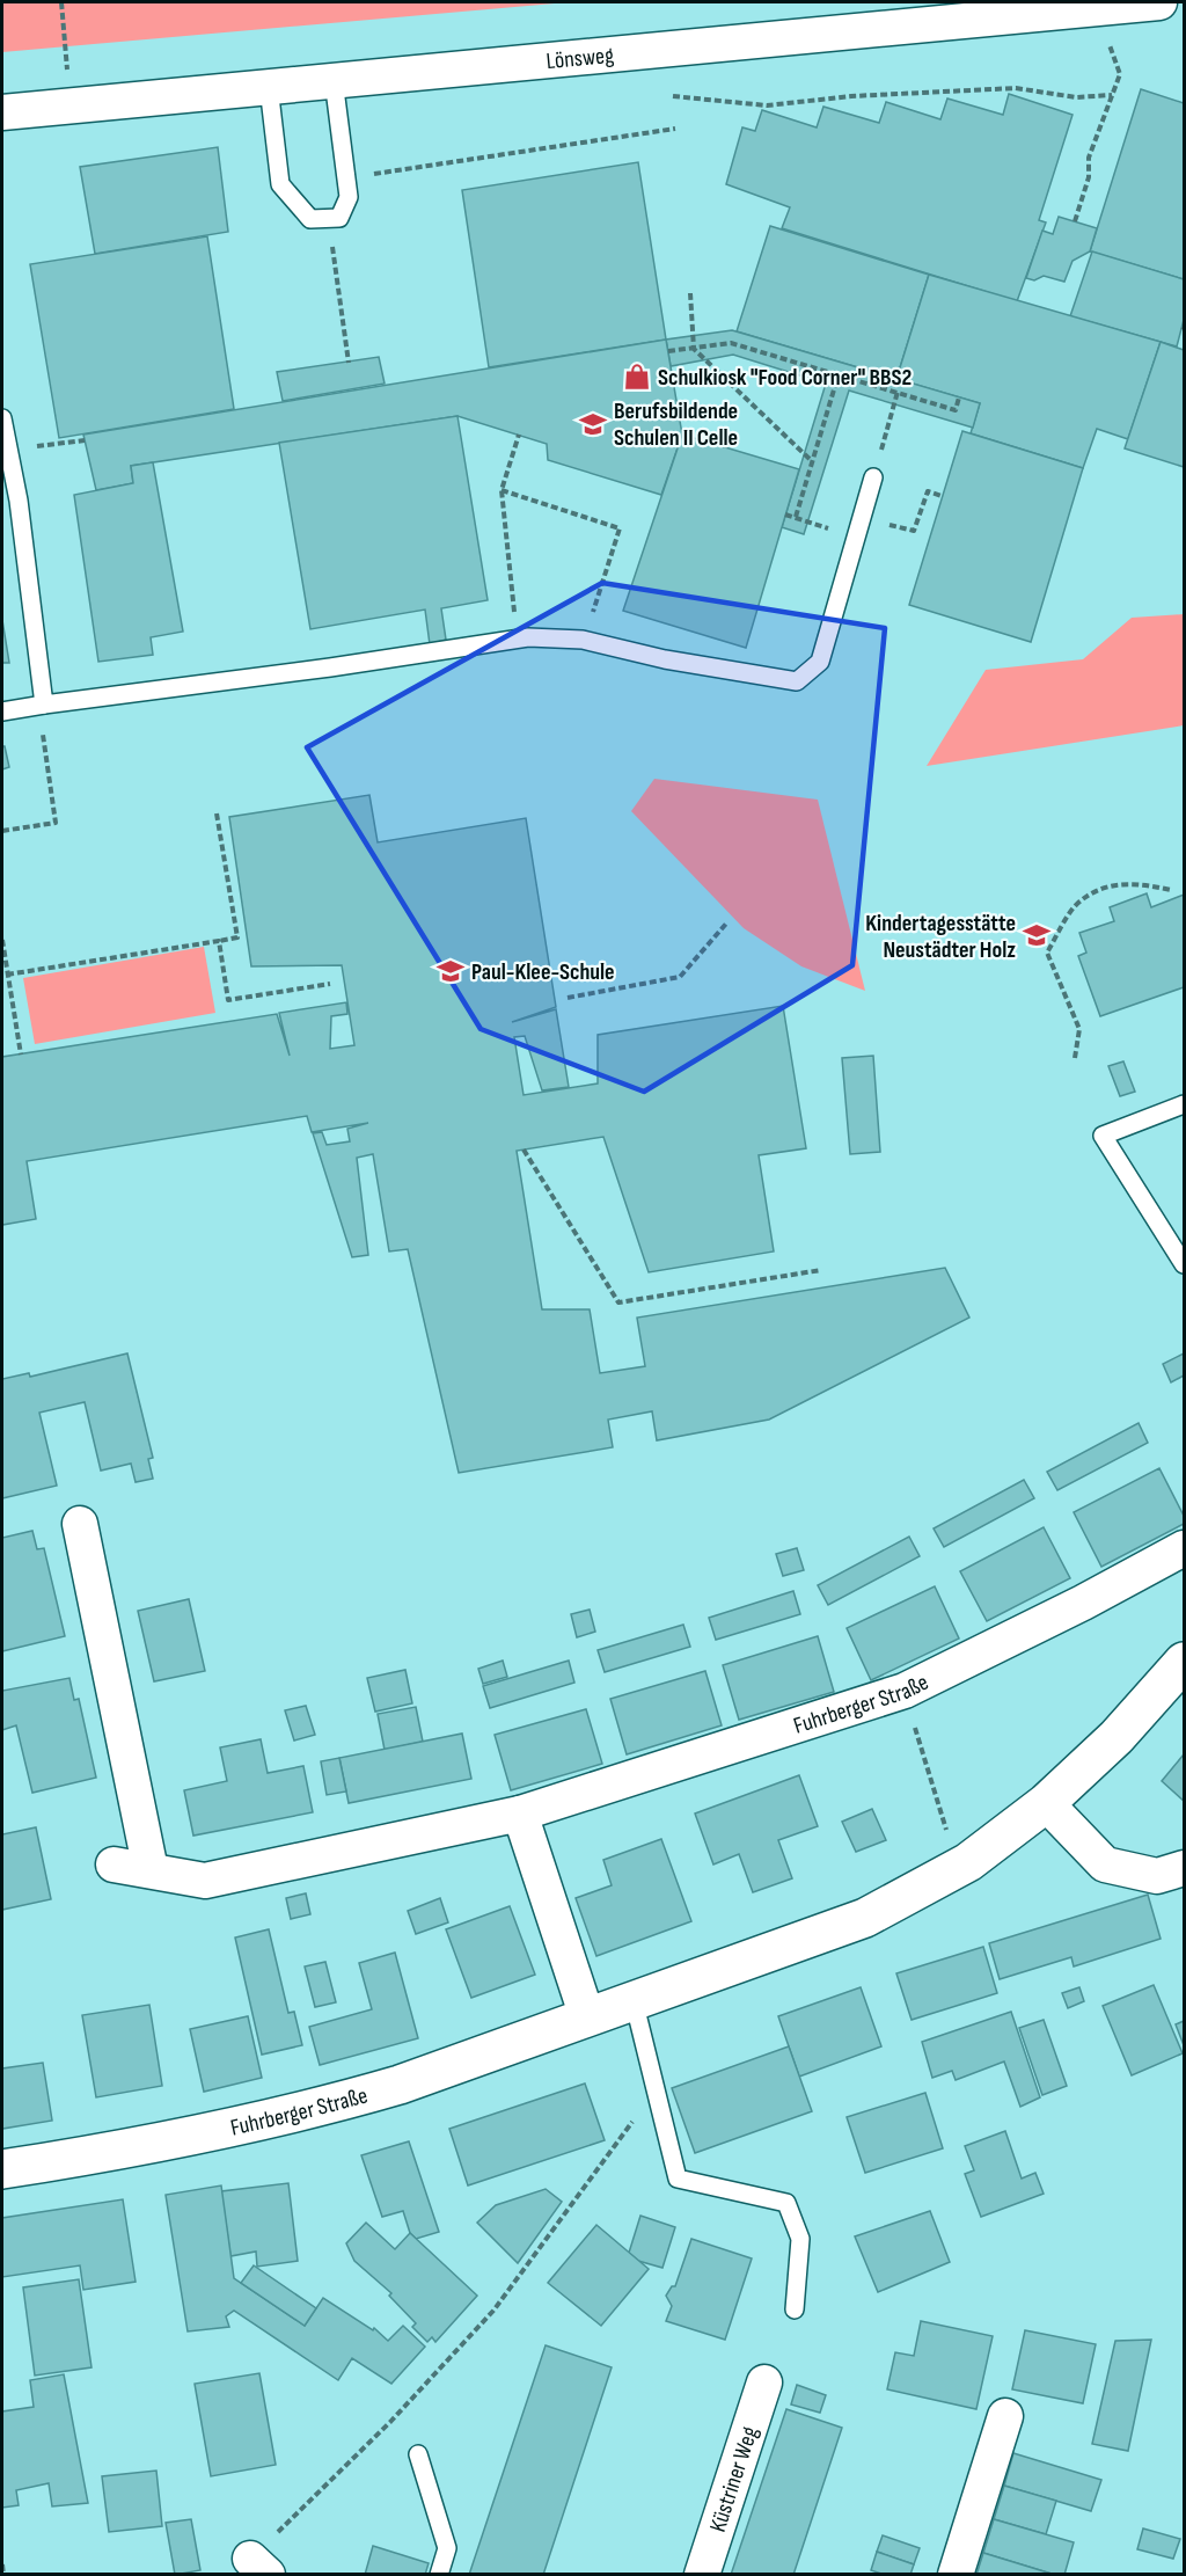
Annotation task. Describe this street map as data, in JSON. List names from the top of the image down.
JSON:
{
  "streets": {
    "main road": ["Fuhrberger Straße"],
    "street": ["Lönsweg", "Küstriner Weg"]
  },
  "places": {
    "shop": ["Schulkiosk \"Food Corner\" BBS2"],
    "school or university": ["Berufsbildende Schulen II Celle", "Kindertagesstätte Neustädter Holz", "Paul-Klee-Schule"]
  }
}
